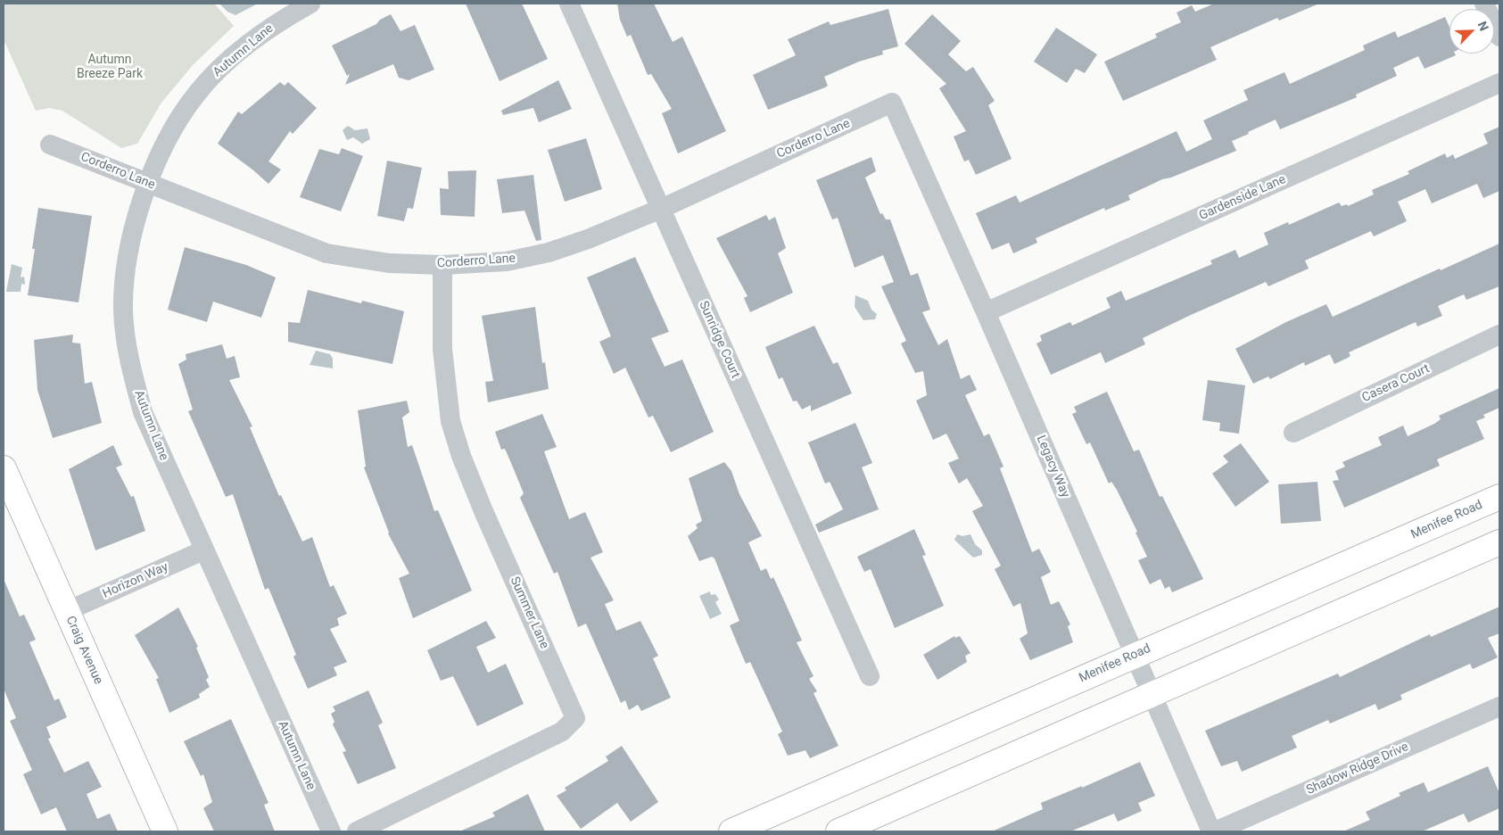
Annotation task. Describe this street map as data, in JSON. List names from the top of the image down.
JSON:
{
  "streets": {
    "main road": ["Menifee Road", "Craig Avenue"],
    "street": [
      "Autumn Lane",
      "Corderro Lane",
      "Gardenside Lane",
      "Sunridge Court",
      "Casera Court",
      "Legacy Way",
      "Horizon Way",
      "Summer Lane",
      "Shadow Ridge Drive"
    ]
  },
  "crossings": [
    ["Autumn Lane", "Corderro Lane"],
    ["Autumn Lane", "Horizon Way"],
    ["Corderro Lane", "Sunridge Court"],
    ["Corderro Lane", "Legacy Way"],
    ["Corderro Lane", "Summer Lane"],
    ["Gardenside Lane", "Legacy Way"],
    ["Legacy Way", "Menifee Road"],
    ["Horizon Way", "Craig Avenue"]
  ],
  "parks": ["Autumn Breeze Park"],
  "north": "top right"
}
